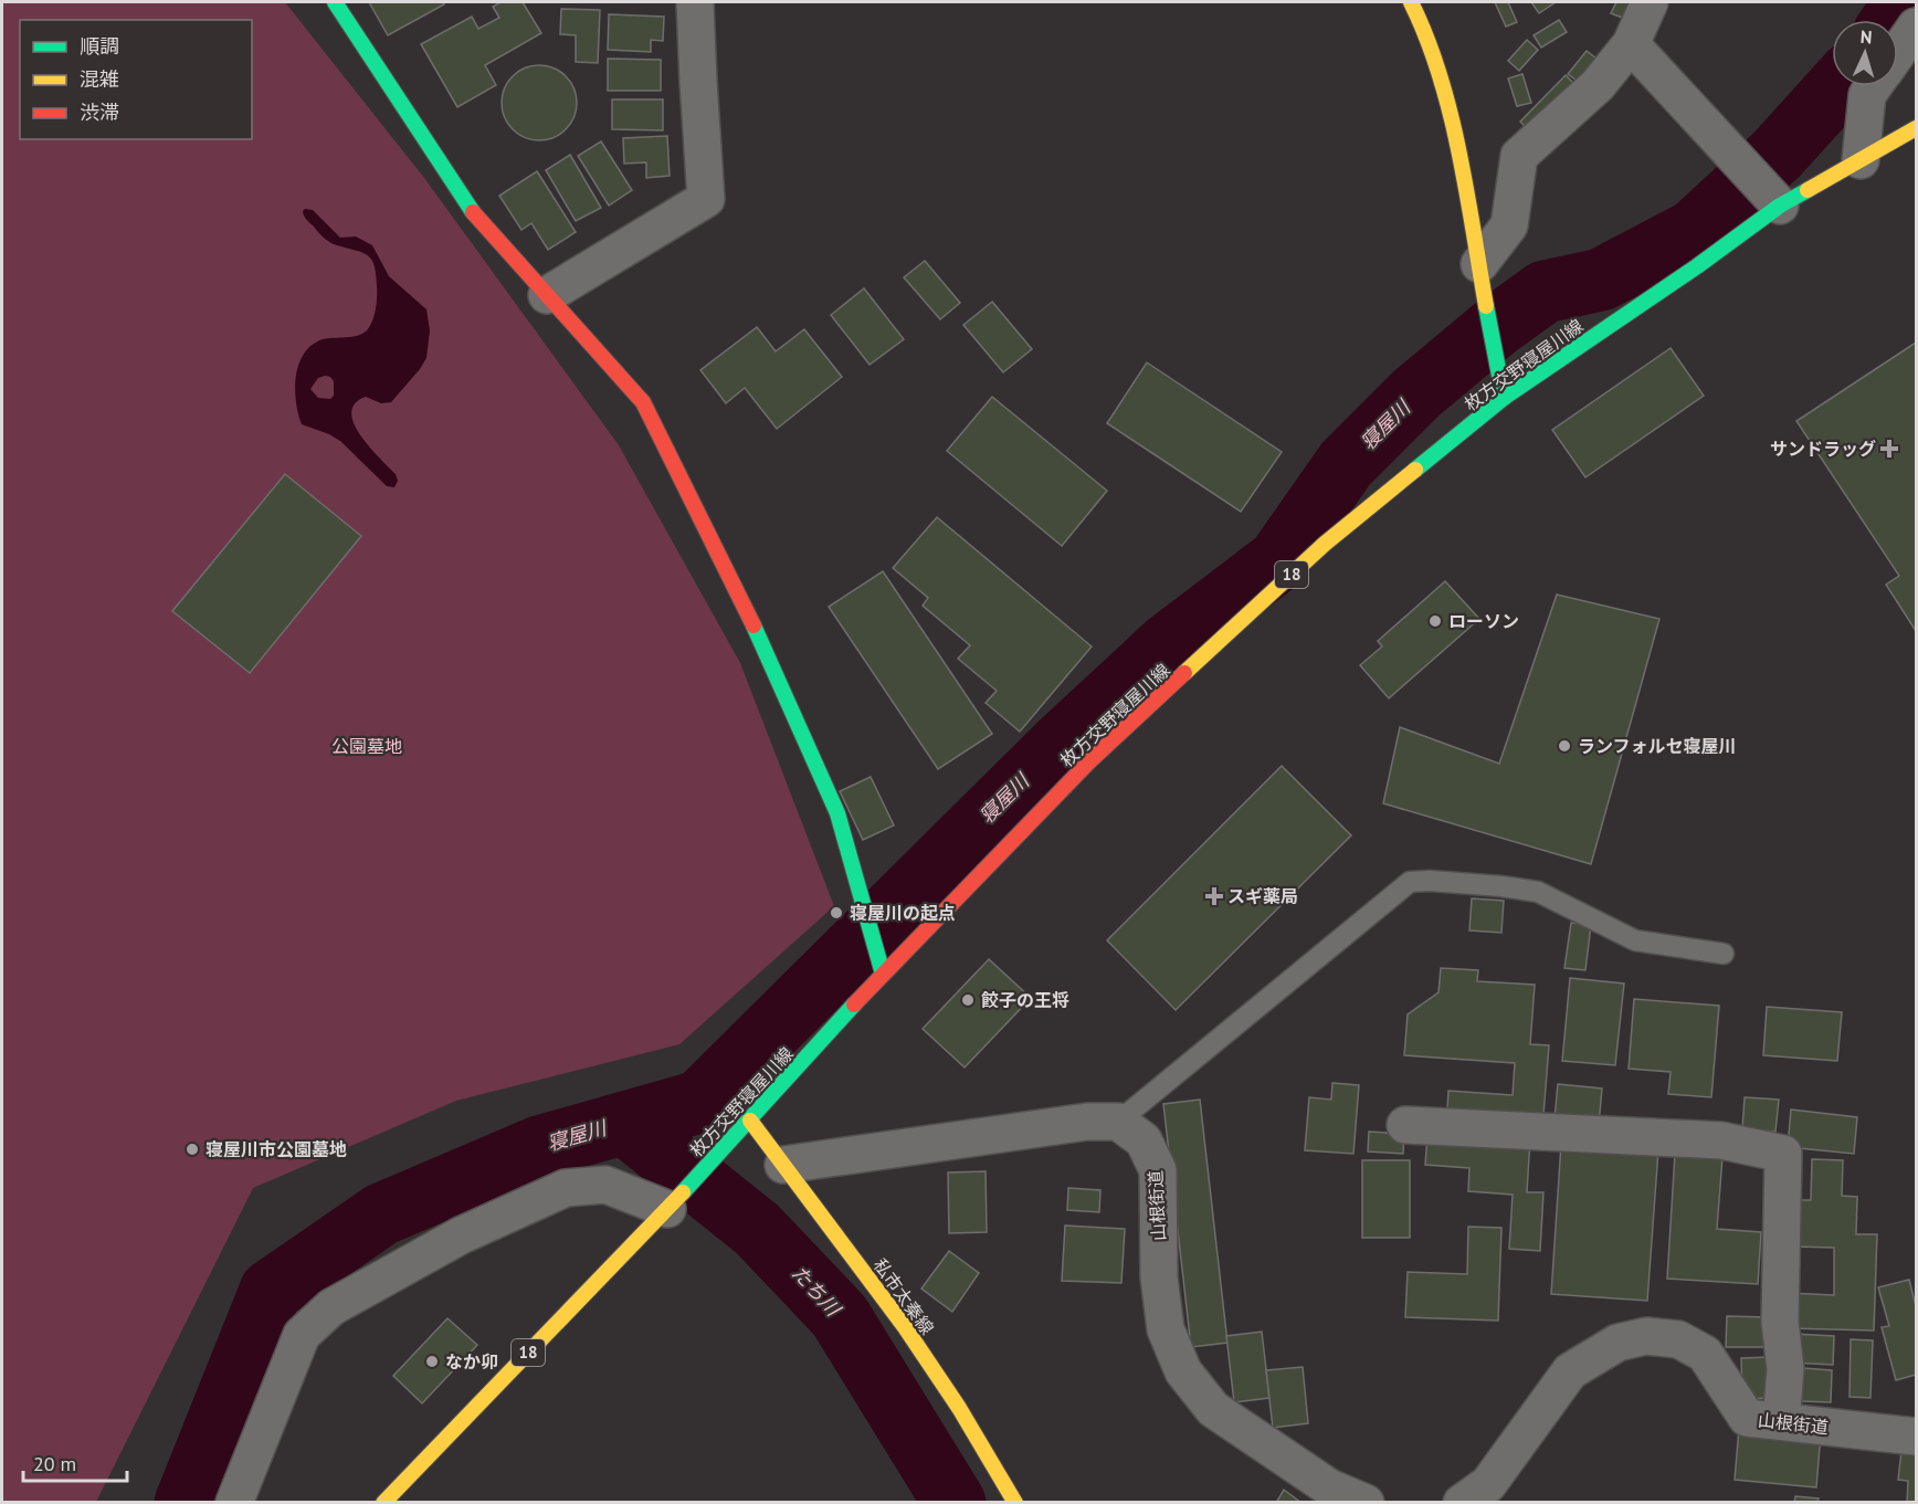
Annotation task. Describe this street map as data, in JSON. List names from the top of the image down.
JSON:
{
  "streets": {
    "main road": ["枚方交野寝屋川線", "18", "私市太秦線"],
    "street": ["山根街道"]
  },
  "crossings": [
    ["枚方交野寝屋川線", "私市太秦線"]
  ],
  "water": ["寝屋川", "たち川"],
  "parks": ["公園墓地"],
  "places": {
    "health": ["サンドラッグ", "スギ薬局"],
    "other": [
      "ローソン",
      "ランフォルセ寝屋川",
      "寝屋川の起点",
      "餃子の王将",
      "寝屋川市公園墓地",
      "なか卯"
    ]
  },
  "legend": ["順調", "混雑", "渋滞"],
  "scale_bar": "20 m",
  "north": "top"
}
